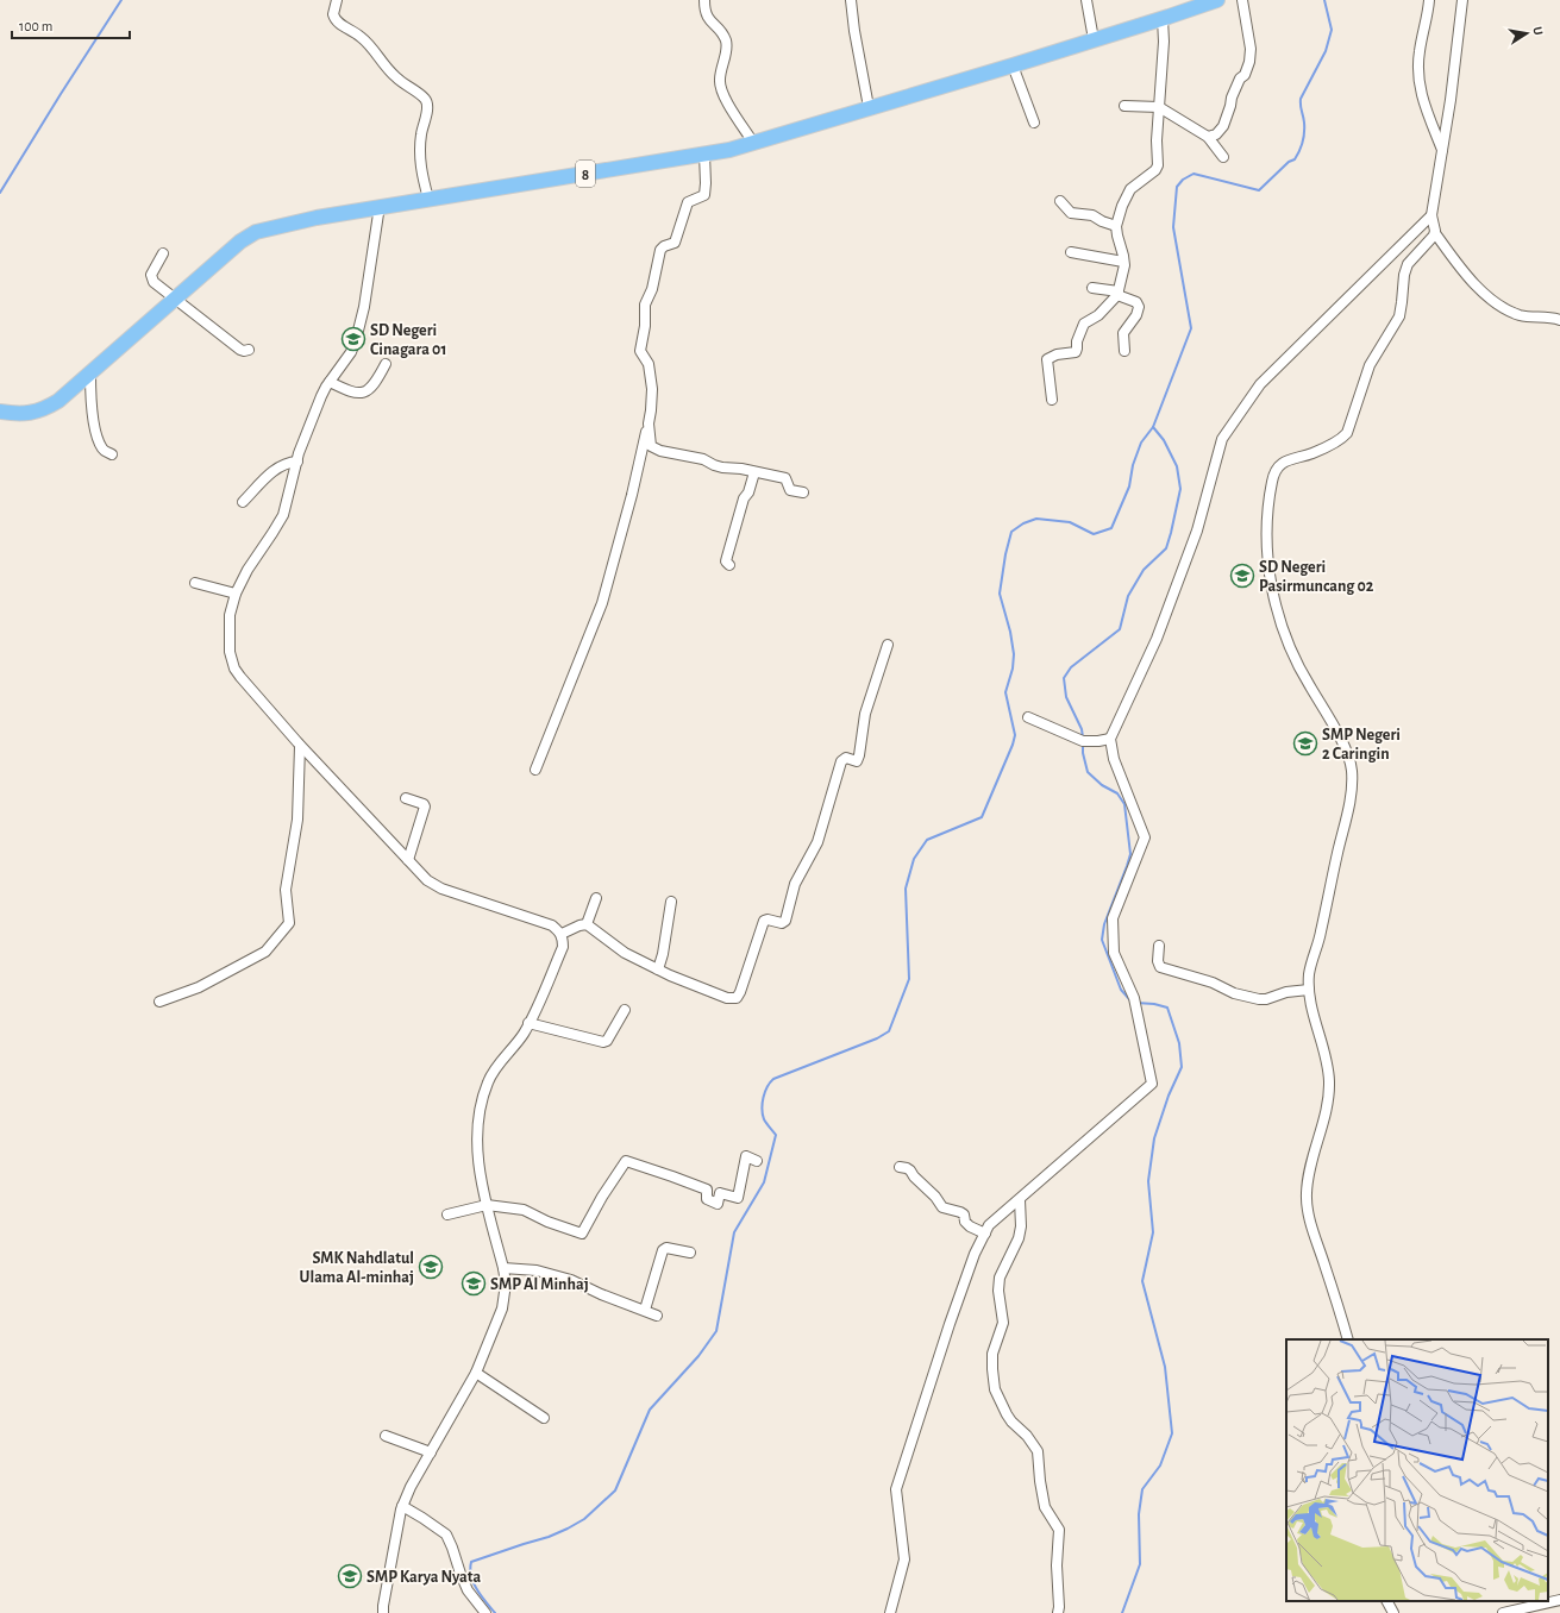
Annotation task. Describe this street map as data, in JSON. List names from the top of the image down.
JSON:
{
  "streets": {
    "highway": ["8"]
  },
  "places": {
    "school or university": [
      "SD Negeri Cinagara 01",
      "SD Negeri Pasirmuncang 02",
      "SMP Negeri 2 Caringin",
      "SMK Nahdlatul Ulama Al-minhaj",
      "SMP Al Minhaj",
      "SMP Karya Nyata"
    ]
  },
  "scale_bar": "100 m",
  "north": "right"
}
